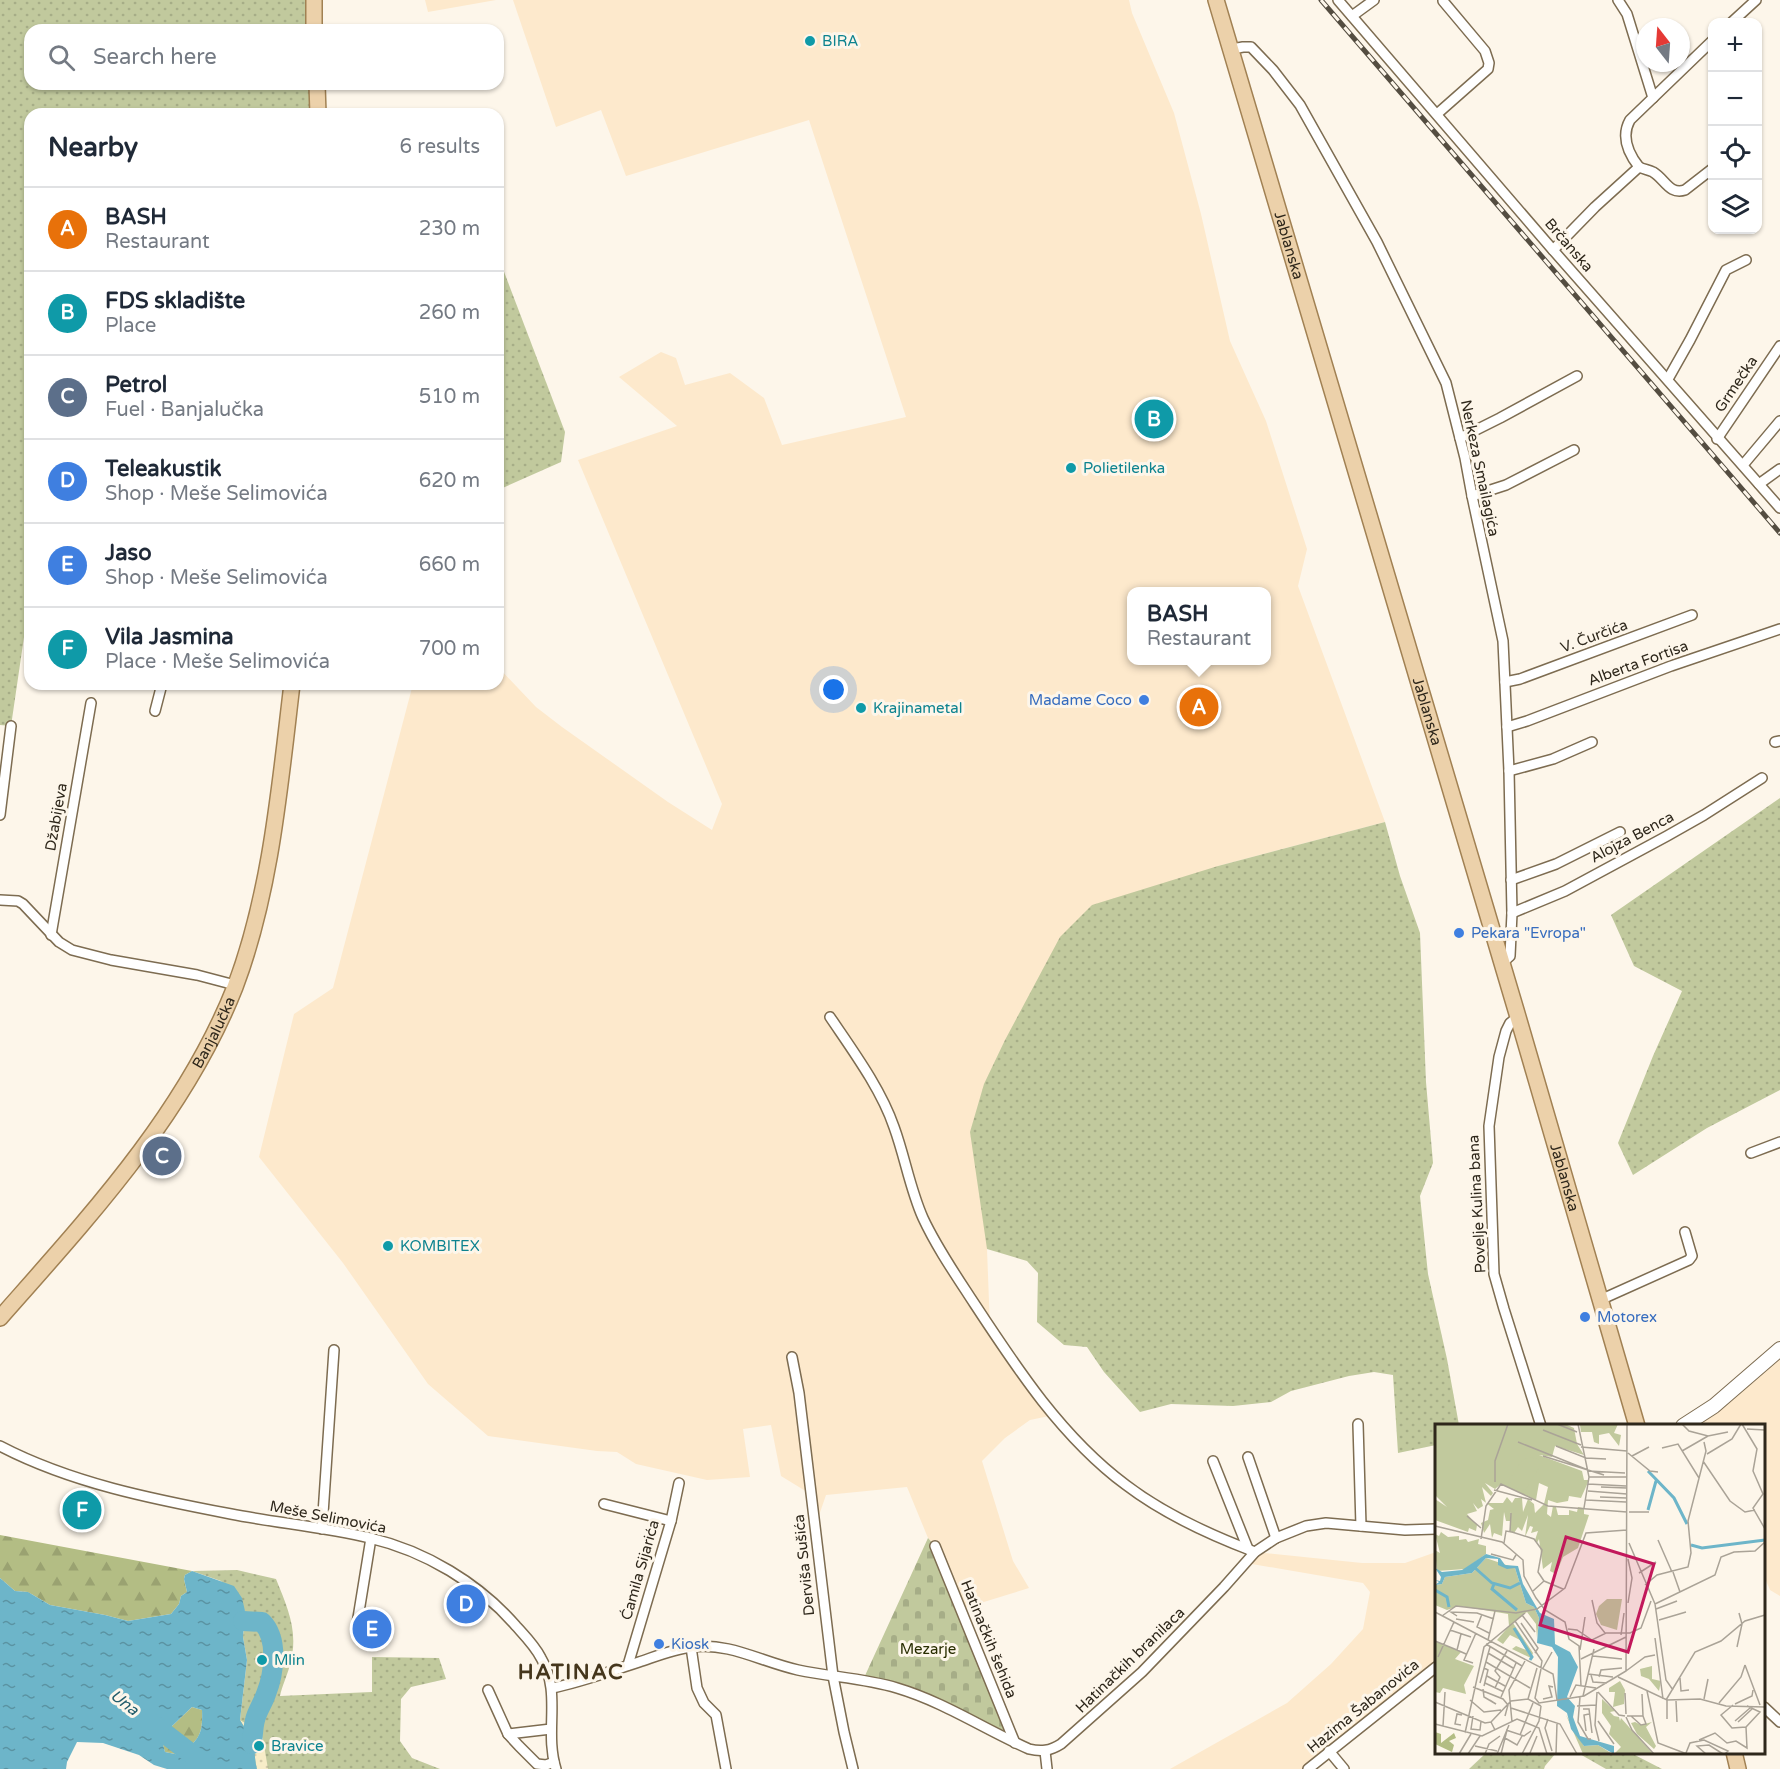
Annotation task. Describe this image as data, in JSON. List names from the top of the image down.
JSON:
{
  "streets": {
    "main road": ["Jablanska", "Banjalučka"],
    "street": [
      "Brčanska",
      "Grmečka",
      "Nerkeza Smailagića",
      "V. Čurčića",
      "Alberta Fortisa",
      "Džabijeva",
      "Alojza Benca",
      "Povelje Kulina bana",
      "Meše Selimovića",
      "Derviša Sušića",
      "Ćamila Sijarića",
      "Hatinačkih šehida",
      "Hatinačkih branilaca",
      "Hazima Šabanovića"
    ]
  },
  "crossings": [
    ["Brčanska", "Grmečka"],
    ["Jablanska", "Nerkeza Smailagića"],
    ["Jablanska", "Povelje Kulina bana"],
    ["Nerkeza Smailagića", "V. Čurčića"],
    ["Nerkeza Smailagića", "Alberta Fortisa"],
    ["Nerkeza Smailagića", "Alojza Benca"]
  ],
  "districts": ["HATINAC"],
  "water": ["Una"],
  "parks": ["Mezarje"],
  "places": [
    "BIRA",
    "Polietilenka",
    "Madame Coco",
    "Krajinametal",
    "Pekara \"Evropa\"",
    "KOMBITEX",
    "Motorex",
    "Kiosk",
    "Mlin",
    "Bravice"
  ],
  "north": "top",
  "page": {
    "map_buttons": ["+", "−"],
    "search": "Search here",
    "heading": ["Nearby", "6 results"],
    "list": [
      {
        "mark": "A",
        "name": "BASH",
        "note": "Restaurant",
        "value": "230 m"
      },
      {
        "mark": "B",
        "name": "FDS skladište",
        "note": "Place",
        "value": "260 m"
      },
      {
        "mark": "C",
        "name": "Petrol",
        "note": "Fuel · Banjalučka",
        "value": "510 m"
      },
      {
        "mark": "D",
        "name": "Teleakustik",
        "note": "Shop · Meše Selimovića",
        "value": "620 m"
      },
      {
        "mark": "E",
        "name": "Jaso",
        "note": "Shop · Meše Selimovića",
        "value": "660 m"
      },
      {
        "mark": "F",
        "name": "Vila Jasmina",
        "note": "Place · Meše Selimovića",
        "value": "700 m"
      }
    ],
    "pins": [
      "B",
      "A",
      "C",
      "F",
      "D",
      "E"
    ],
    "popup": ["BASH", "Restaurant"]
  }
}
